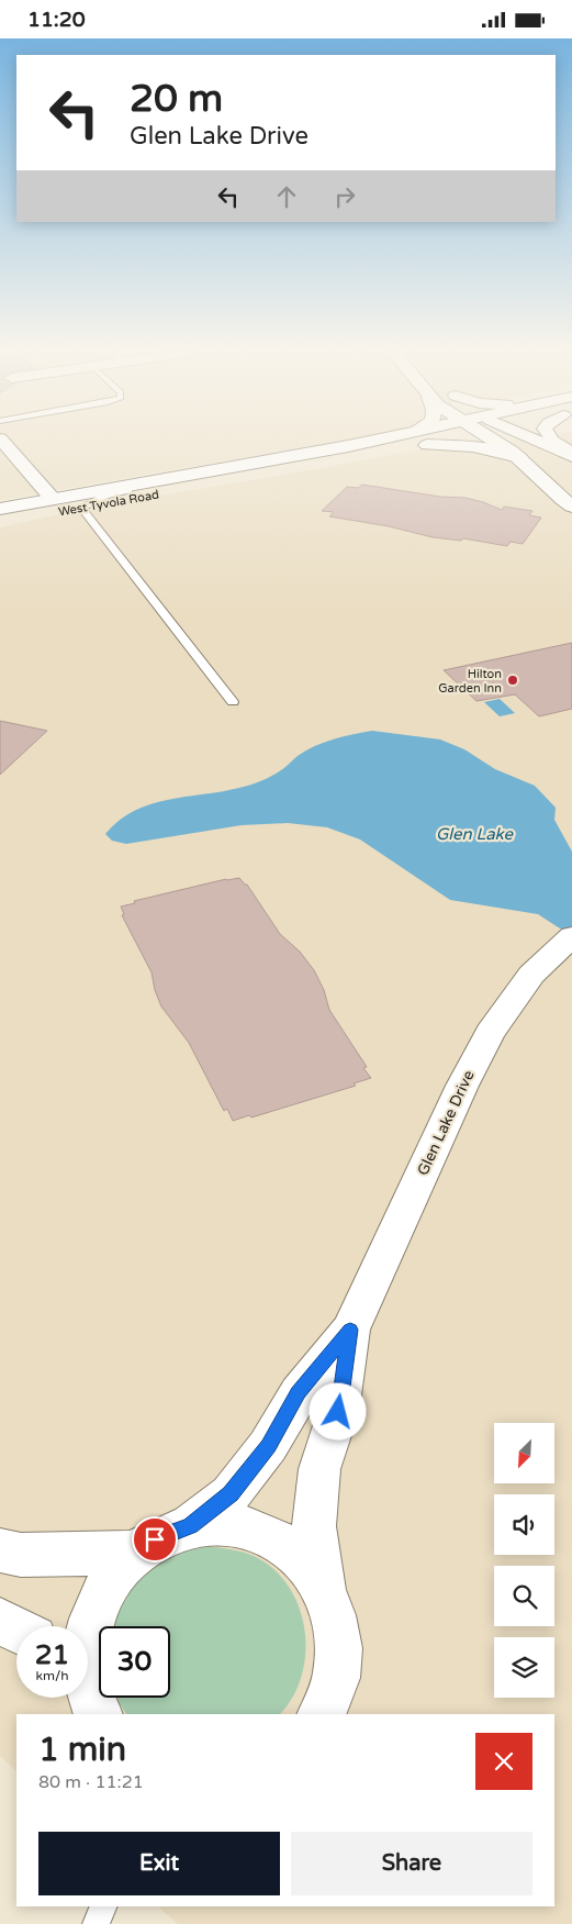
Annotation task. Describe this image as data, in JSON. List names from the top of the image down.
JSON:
{
  "streets": {
    "street": ["West Tyvola Road", "Glen Lake Drive"]
  },
  "water": ["Glen Lake"],
  "places": ["Hilton Garden Inn"],
  "north": "bottom left",
  "page": {
    "status": "11:20",
    "turn": ["20 m", "Glen Lake Drive"],
    "speed": "21 km/h",
    "limit": "30",
    "heading": ["1 min", "80 m · 11:21"],
    "buttons": ["Exit", "Share"]
  }
}
